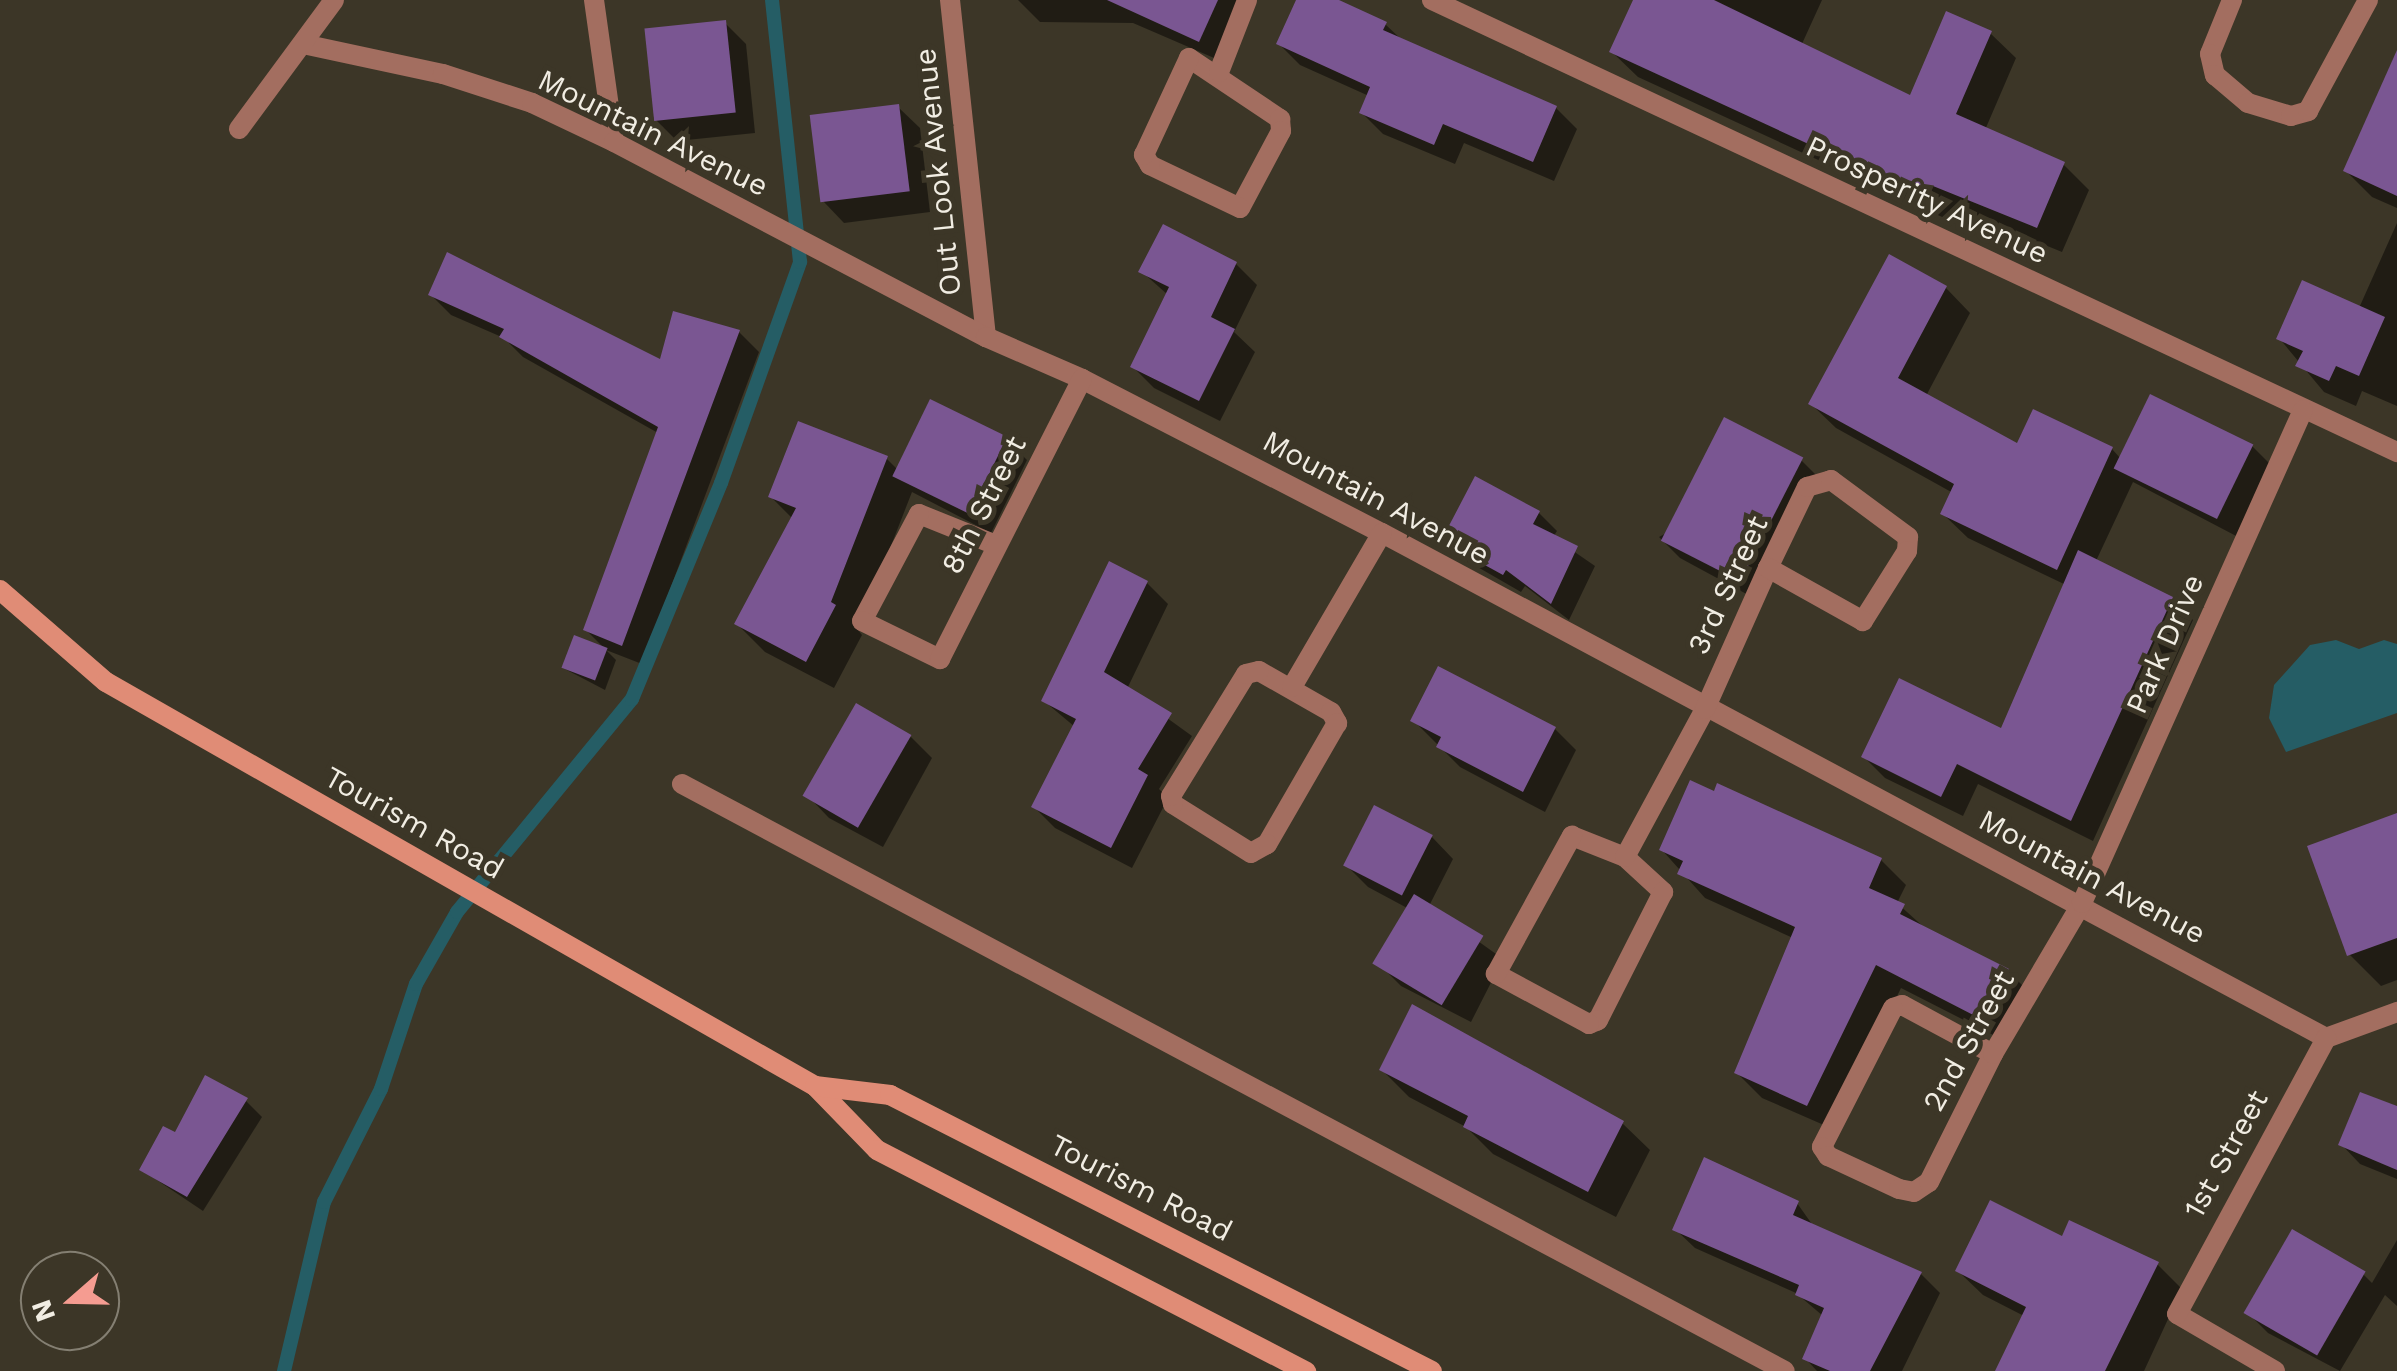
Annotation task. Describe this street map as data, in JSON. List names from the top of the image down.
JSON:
{
  "streets": {
    "main road": ["Tourism Road"],
    "street": [
      "Mountain Avenue",
      "Out Look Avenue",
      "Prosperity Avenue",
      "8th Street",
      "3rd Street",
      "Park Drive",
      "2nd Street",
      "1st Street"
    ]
  },
  "crossings": [
    ["Mountain Avenue", "Out Look Avenue"],
    ["Mountain Avenue", "8th Street"],
    ["Mountain Avenue", "3rd Street"],
    ["Mountain Avenue", "Park Drive"],
    ["Mountain Avenue", "2nd Street"],
    ["Mountain Avenue", "1st Street"],
    ["Prosperity Avenue", "Park Drive"],
    ["Park Drive", "2nd Street"]
  ],
  "north": "left"
}
